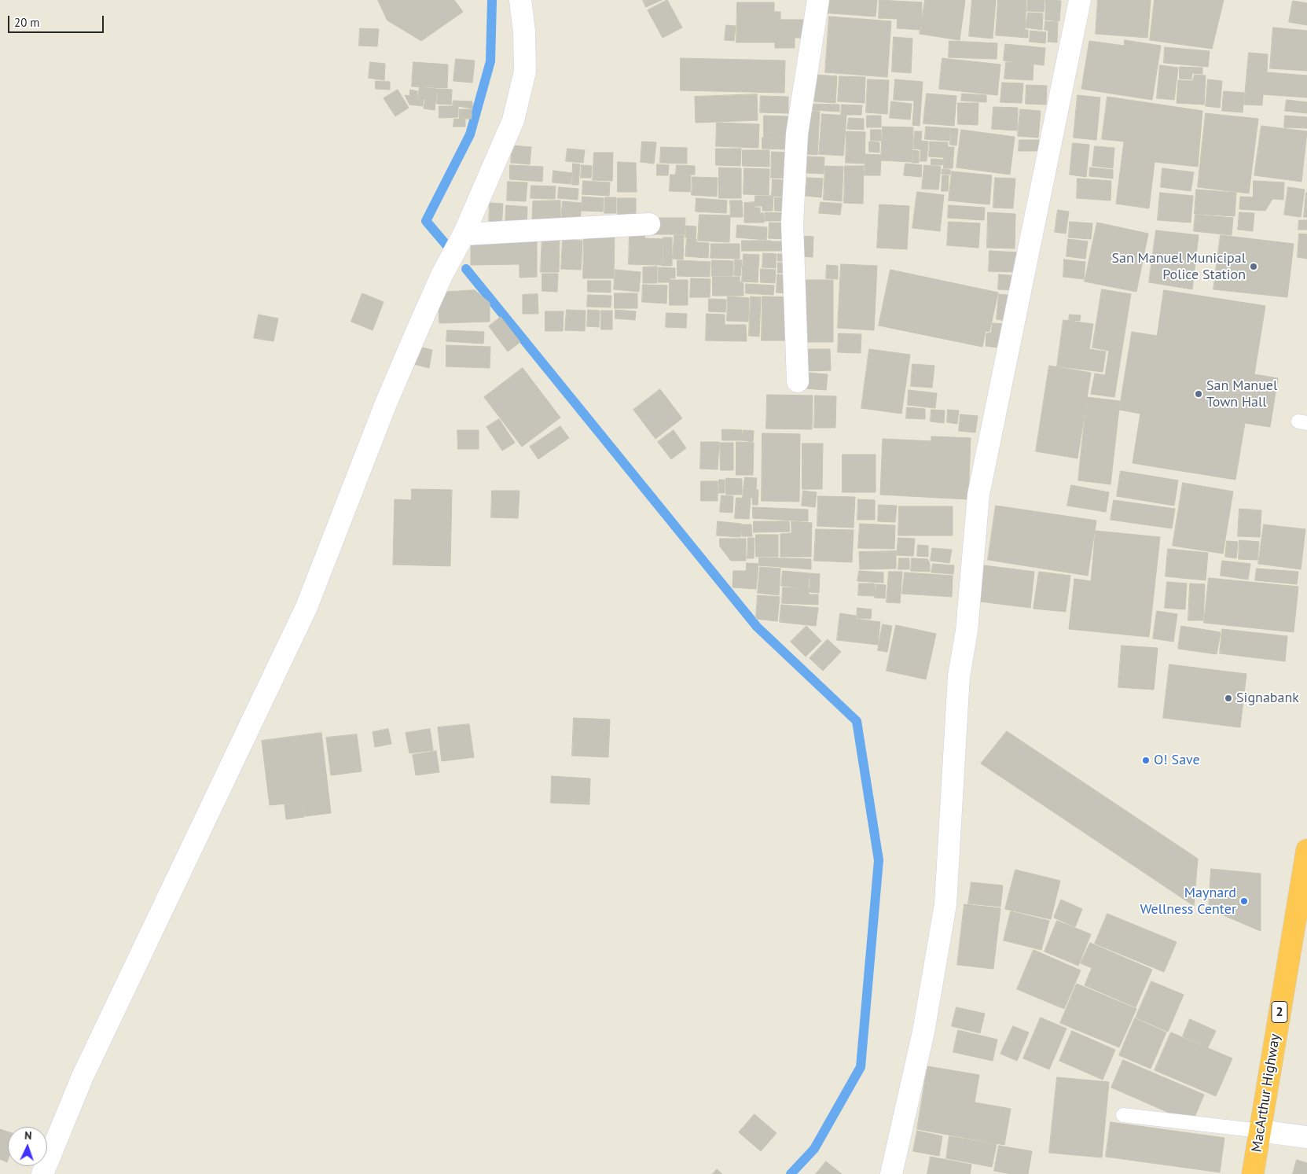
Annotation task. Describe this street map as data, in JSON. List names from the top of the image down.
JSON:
{
  "streets": {
    "highway": ["2", "MacArthur Highway"]
  },
  "places": [
    "San Manuel Municipal Police Station",
    "San Manuel Town Hall",
    "Signabank",
    "O! Save",
    "Maynard Wellness Center"
  ],
  "scale_bar": "20 m",
  "north": "top"
}
